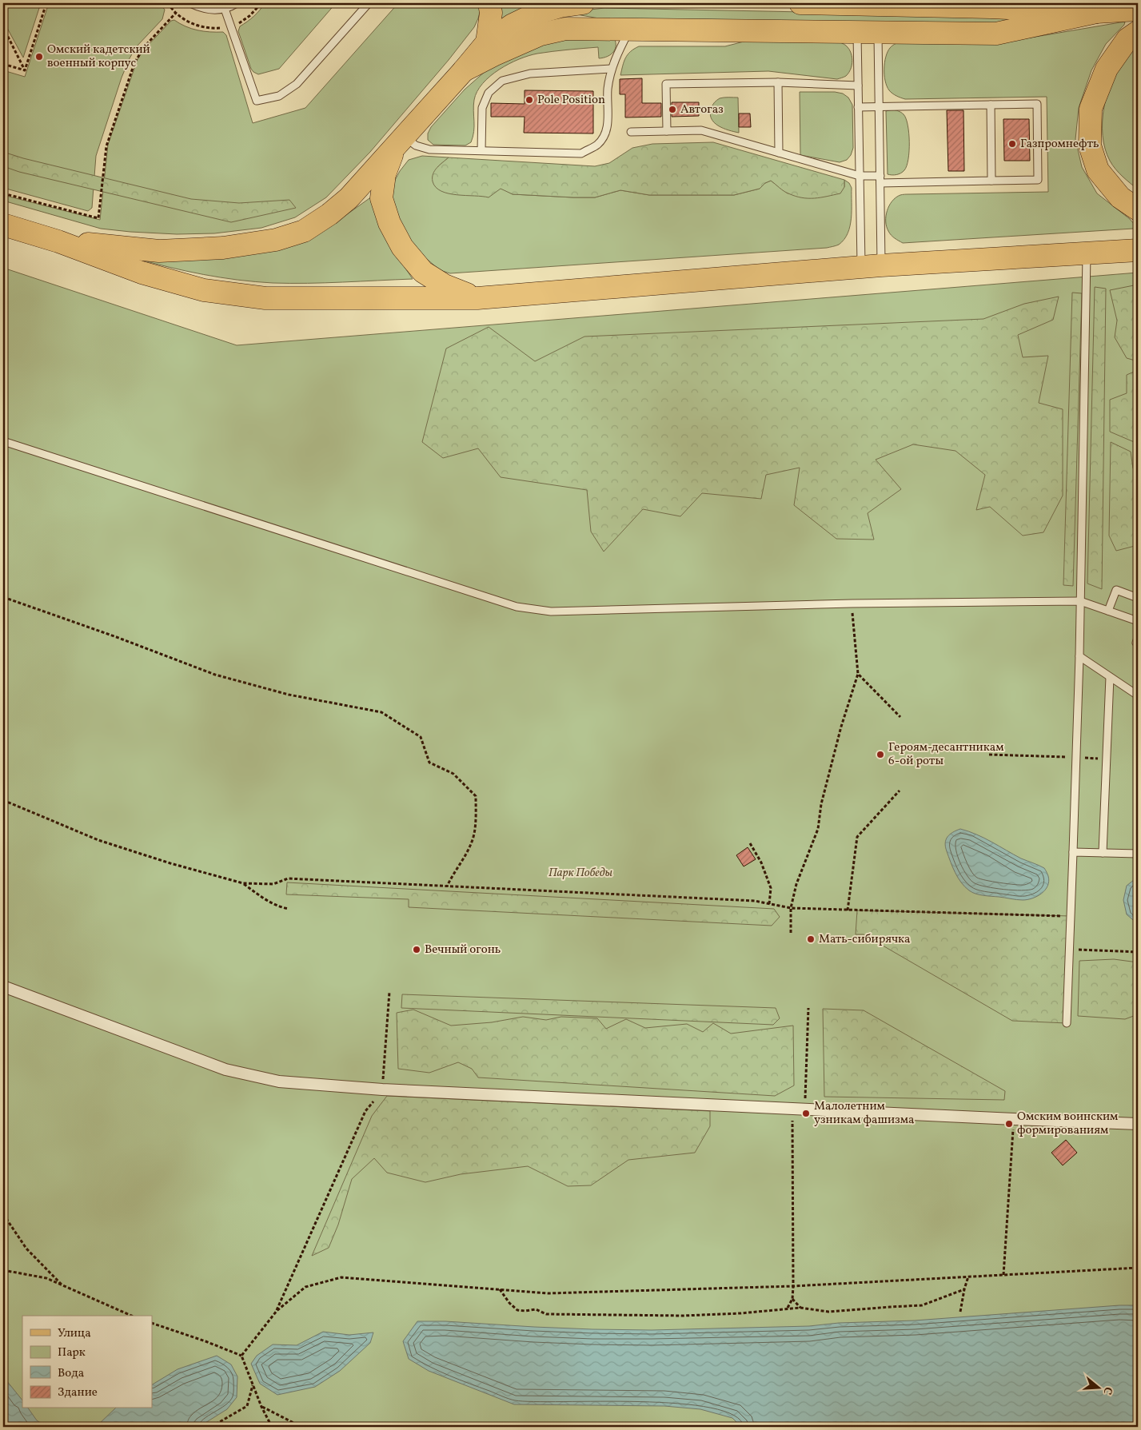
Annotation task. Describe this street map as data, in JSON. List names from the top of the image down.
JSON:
{
  "parks": ["Парк Победы"],
  "places": [
    "Омский кадетский военный корпус",
    "Pole Position",
    "Автогаз",
    "Газпромнефть",
    "Героям-десантникам 6-ой роты",
    "Мать-сибирячка",
    "Вечный огонь",
    "Малолетним узникам фашизма",
    "Омским воинским формированиям"
  ],
  "legend": [
    "Улица",
    "Парк",
    "Вода",
    "Здание"
  ],
  "north": "right"
}
